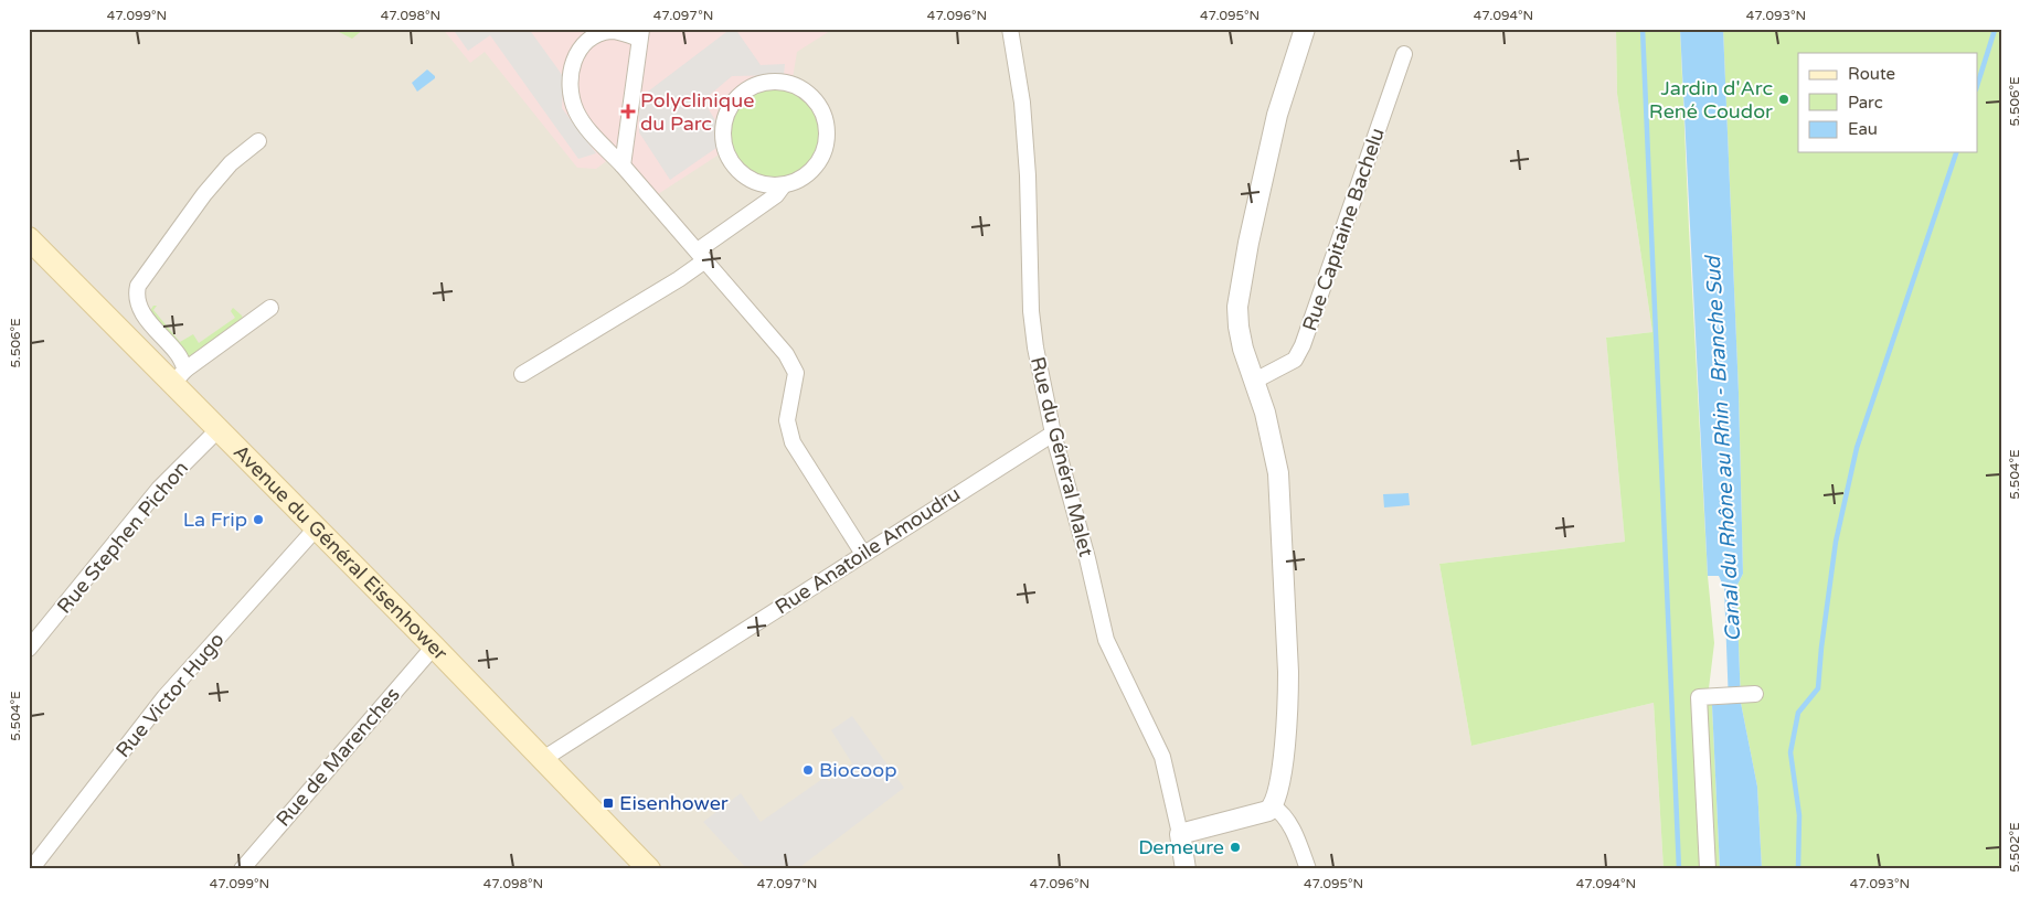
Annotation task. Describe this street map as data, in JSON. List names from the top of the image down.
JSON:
{
  "streets": {
    "main road": ["Avenue du Général Eisenhower"],
    "street": [
      "Rue Capitaine Bachelu",
      "Rue du Général Malet",
      "Rue Stephen Pichon",
      "Rue Anatoile Amoudru",
      "Rue Victor Hugo",
      "Rue de Marenches"
    ]
  },
  "crossings": [
    ["Rue du Général Malet", "Rue Anatoile Amoudru"],
    ["Rue Stephen Pichon", "Avenue du Général Eisenhower"],
    ["Rue Anatoile Amoudru", "Avenue du Général Eisenhower"],
    ["Avenue du Général Eisenhower", "Rue Victor Hugo"],
    ["Avenue du Général Eisenhower", "Rue de Marenches"]
  ],
  "water": ["Canal du Rhône au Rhin - Branche Sud"],
  "places": {
    "other": [
      "Jardin d'Arc René Coudor",
      "La Frip",
      "Biocoop",
      "Demeure"
    ],
    "health": ["Polyclinique du Parc"],
    "transit": ["Eisenhower"]
  },
  "legend": ["Route", "Parc", "Eau"],
  "coordinates": [
    "47.099°N",
    "47.098°N",
    "47.097°N",
    "47.096°N",
    "47.095°N",
    "47.094°N",
    "47.093°N",
    "5.506°E",
    "5.504°E",
    "5.502°E"
  ]
}
